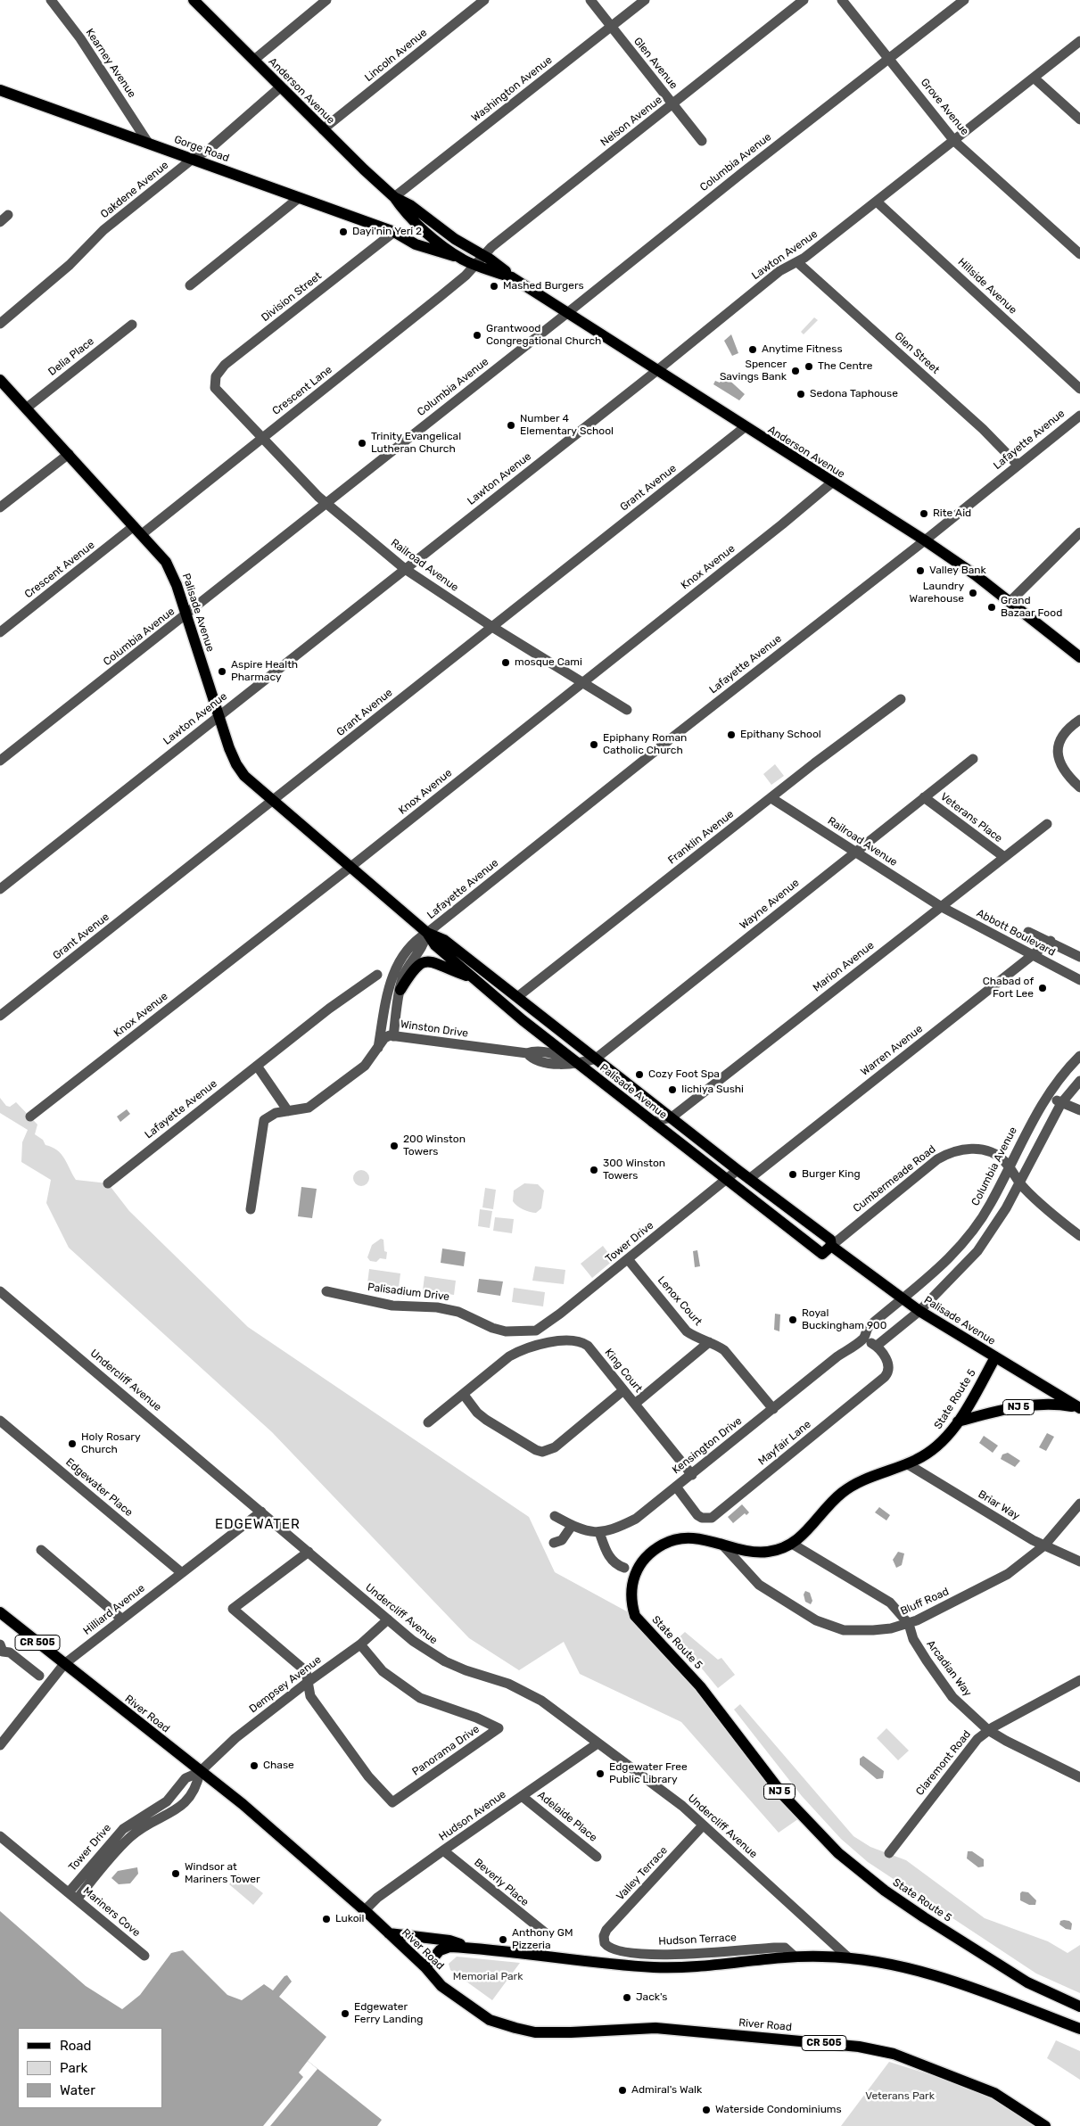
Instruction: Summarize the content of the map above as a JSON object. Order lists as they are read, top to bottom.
{
  "streets": {
    "main road": [
      "Anderson Avenue",
      "Gorge Road",
      "Palisade Avenue",
      "State Route 5",
      "NJ 5",
      "CR 505",
      "River Road"
    ],
    "street": [
      "Lincoln Avenue",
      "Kearney Avenue",
      "Glen Avenue",
      "Washington Avenue",
      "Grove Avenue",
      "Nelson Avenue",
      "Columbia Avenue",
      "Oakdene Avenue",
      "Lawton Avenue",
      "Hillside Avenue",
      "Division Street",
      "Glen Street",
      "Delia Place",
      "Crescent Lane",
      "Lafayette Avenue",
      "Grant Avenue",
      "Railroad Avenue",
      "Knox Avenue",
      "Crescent Avenue",
      "Veterans Place",
      "Franklin Avenue",
      "Wayne Avenue",
      "Abbott Boulevard",
      "Marion Avenue",
      "Winston Drive",
      "Warren Avenue",
      "Cumbermeade Road",
      "Tower Drive",
      "Palisadium Drive",
      "Lenox Court",
      "King Court",
      "Undercliff Avenue",
      "Mayfair Lane",
      "Kensington Drive",
      "Edgewater Place",
      "Briar Way",
      "Bluff Road",
      "Hilliard Avenue",
      "Arcadian Way",
      "Dempsey Avenue",
      "Panorama Drive",
      "Claremont Road",
      "Hudson Avenue",
      "Adelaide Place",
      "Valley Terrace",
      "Beverly Place",
      "Mariners Cove",
      "Hudson Terrace"
    ]
  },
  "crossings": [
    ["Lincoln Avenue", "Anderson Avenue"],
    ["Kearney Avenue", "Gorge Road"],
    ["Glen Avenue", "Washington Avenue"],
    ["Glen Avenue", "Nelson Avenue"],
    ["Washington Avenue", "Anderson Avenue"],
    ["Anderson Avenue", "Nelson Avenue"],
    ["Anderson Avenue", "Gorge Road"],
    ["Anderson Avenue", "Columbia Avenue"],
    ["Anderson Avenue", "Oakdene Avenue"],
    ["Anderson Avenue", "Lawton Avenue"],
    ["Anderson Avenue", "Crescent Lane"],
    ["Anderson Avenue", "Lafayette Avenue"],
    ["Anderson Avenue", "Grant Avenue"],
    ["Anderson Avenue", "Knox Avenue"],
    ["Grove Avenue", "Columbia Avenue"],
    ["Grove Avenue", "Lawton Avenue"],
    ["Nelson Avenue", "Crescent Lane"],
    ["Gorge Road", "Oakdene Avenue"],
    ["Gorge Road", "Division Street"],
    ["Columbia Avenue", "Railroad Avenue"],
    ["Columbia Avenue", "Palisade Avenue"],
    ["Columbia Avenue", "Cumbermeade Road"],
    ["Columbia Avenue", "Kensington Drive"],
    ["Lawton Avenue", "Hillside Avenue"],
    ["Lawton Avenue", "Glen Street"],
    ["Lawton Avenue", "Railroad Avenue"],
    ["Lawton Avenue", "Palisade Avenue"],
    ["Division Street", "Railroad Avenue"],
    ["Glen Street", "Lafayette Avenue"],
    ["Delia Place", "Palisade Avenue"],
    ["Crescent Lane", "Railroad Avenue"],
    ["Crescent Lane", "Crescent Avenue"],
    ["Crescent Lane", "Palisade Avenue"],
    ["Lafayette Avenue", "Palisade Avenue"],
    ["Lafayette Avenue", "Winston Drive"],
    ["Grant Avenue", "Railroad Avenue"],
    ["Grant Avenue", "Palisade Avenue"],
    ["Railroad Avenue", "Knox Avenue"],
    ["Railroad Avenue", "Franklin Avenue"],
    ["Railroad Avenue", "Wayne Avenue"],
    ["Railroad Avenue", "Abbott Boulevard"],
    ["Railroad Avenue", "Marion Avenue"],
    ["Knox Avenue", "Palisade Avenue"],
    ["Crescent Avenue", "Palisade Avenue"],
    ["Palisade Avenue", "Franklin Avenue"],
    ["Palisade Avenue", "Wayne Avenue"],
    ["Palisade Avenue", "Marion Avenue"],
    ["Palisade Avenue", "Winston Drive"],
    ["Palisade Avenue", "Warren Avenue"],
    ["Palisade Avenue", "Cumbermeade Road"],
    ["Palisade Avenue", "Tower Drive"],
    ["Palisade Avenue", "State Route 5"],
    ["Palisade Avenue", "NJ 5"],
    ["Palisade Avenue", "Kensington Drive"],
    ["Veterans Place", "Wayne Avenue"],
    ["Veterans Place", "Marion Avenue"],
    ["Wayne Avenue", "Winston Drive"],
    ["Abbott Boulevard", "Marion Avenue"],
    ["Abbott Boulevard", "Warren Avenue"],
    ["Tower Drive", "Palisadium Drive"],
    ["Tower Drive", "Lenox Court"],
    ["Tower Drive", "Dempsey Avenue"],
    ["Tower Drive", "River Road"],
    ["Tower Drive", "Mariners Cove"],
    ["Lenox Court", "Kensington Drive"],
    ["King Court", "Kensington Drive"],
    ["Undercliff Avenue", "Hilliard Avenue"],
    ["Undercliff Avenue", "Dempsey Avenue"],
    ["Undercliff Avenue", "Hudson Avenue"],
    ["Undercliff Avenue", "Valley Terrace"],
    ["State Route 5", "NJ 5"],
    ["State Route 5", "Briar Way"],
    ["State Route 5", "Bluff Road"],
    ["State Route 5", "Arcadian Way"],
    ["Mayfair Lane", "Kensington Drive"],
    ["Edgewater Place", "Hilliard Avenue"],
    ["Briar Way", "Bluff Road"],
    ["Bluff Road", "Arcadian Way"],
    ["Hilliard Avenue", "River Road"],
    ["Arcadian Way", "Claremont Road"],
    ["Dempsey Avenue", "River Road"],
    ["Dempsey Avenue", "Panorama Drive"],
    ["River Road", "Hudson Avenue"],
    ["Hudson Avenue", "Adelaide Place"],
    ["Hudson Avenue", "Beverly Place"],
    ["Valley Terrace", "Hudson Terrace"]
  ],
  "districts": ["EDGEWATER"],
  "parks": ["Memorial Park", "Veterans Park"],
  "places": [
    "Dayi'nin Yeri 2",
    "Mashed Burgers",
    "Grantwood Congregational Church",
    "Anytime Fitness",
    "The Centre",
    "Spencer Savings Bank",
    "Sedona Taphouse",
    "Number 4 Elementary School",
    "Trinity Evangelical Lutheran Church",
    "Rite Aid",
    "Valley Bank",
    "Laundry Warehouse",
    "Grand Bazaar Food",
    "mosque Cami",
    "Aspire Health Pharmacy",
    "Epithany School",
    "Epiphany Roman Catholic Church",
    "Chabad of Fort Lee",
    "Cozy Foot Spa",
    "Iichiya Sushi",
    "200 Winston Towers",
    "300 Winston Towers",
    "Burger King",
    "Royal Buckingham 900",
    "Holy Rosary Church",
    "Chase",
    "Edgewater Free Public Library",
    "Windsor at Mariners Tower",
    "Lukoil",
    "Anthony GM Pizzeria",
    "Jack's",
    "Edgewater Ferry Landing",
    "Admiral's Walk",
    "Waterside Condominiums"
  ],
  "legend": ["Road", "Park", "Water"]
}
